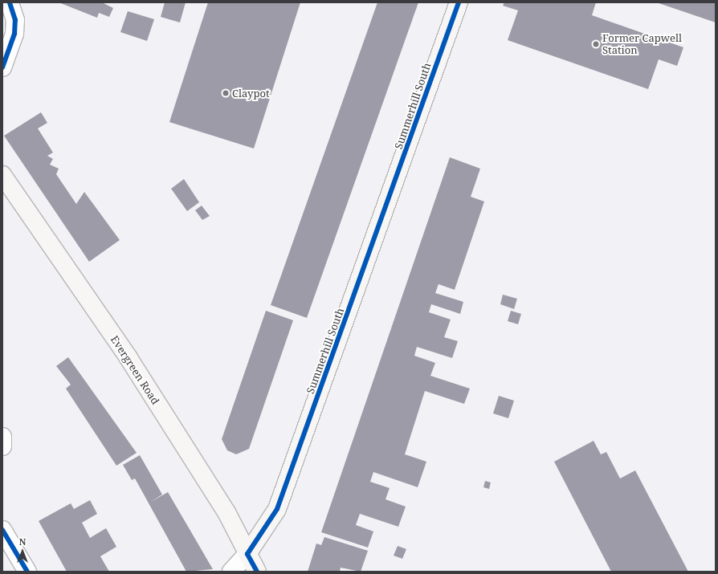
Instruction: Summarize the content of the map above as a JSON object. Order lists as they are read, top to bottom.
{
  "streets": {
    "street": ["Summerhill South", "Evergreen Road"]
  },
  "crossings": [
    ["Summerhill South", "Evergreen Road"]
  ],
  "places": ["Former Capwell Station", "Claypot"],
  "north": "top"
}
